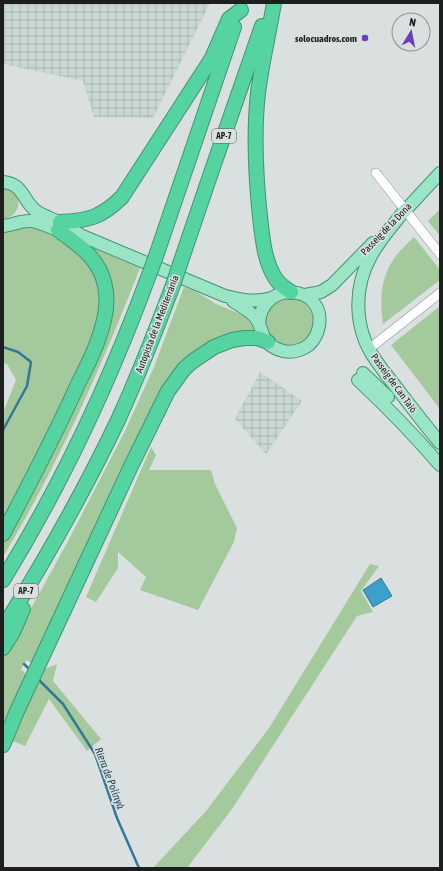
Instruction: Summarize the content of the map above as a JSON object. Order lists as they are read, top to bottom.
{
  "streets": {
    "highway": ["AP-7", "Autopista de la Mediterrània"],
    "main road": ["Passeig de la Dona", "Passeig de Can Taió"]
  },
  "crossings": [
    ["Passeig de la Dona", "Passeig de Can Taió"]
  ],
  "water": ["Riera de Polinyà"],
  "places": ["solocuadros.com"],
  "north": "top"
}
